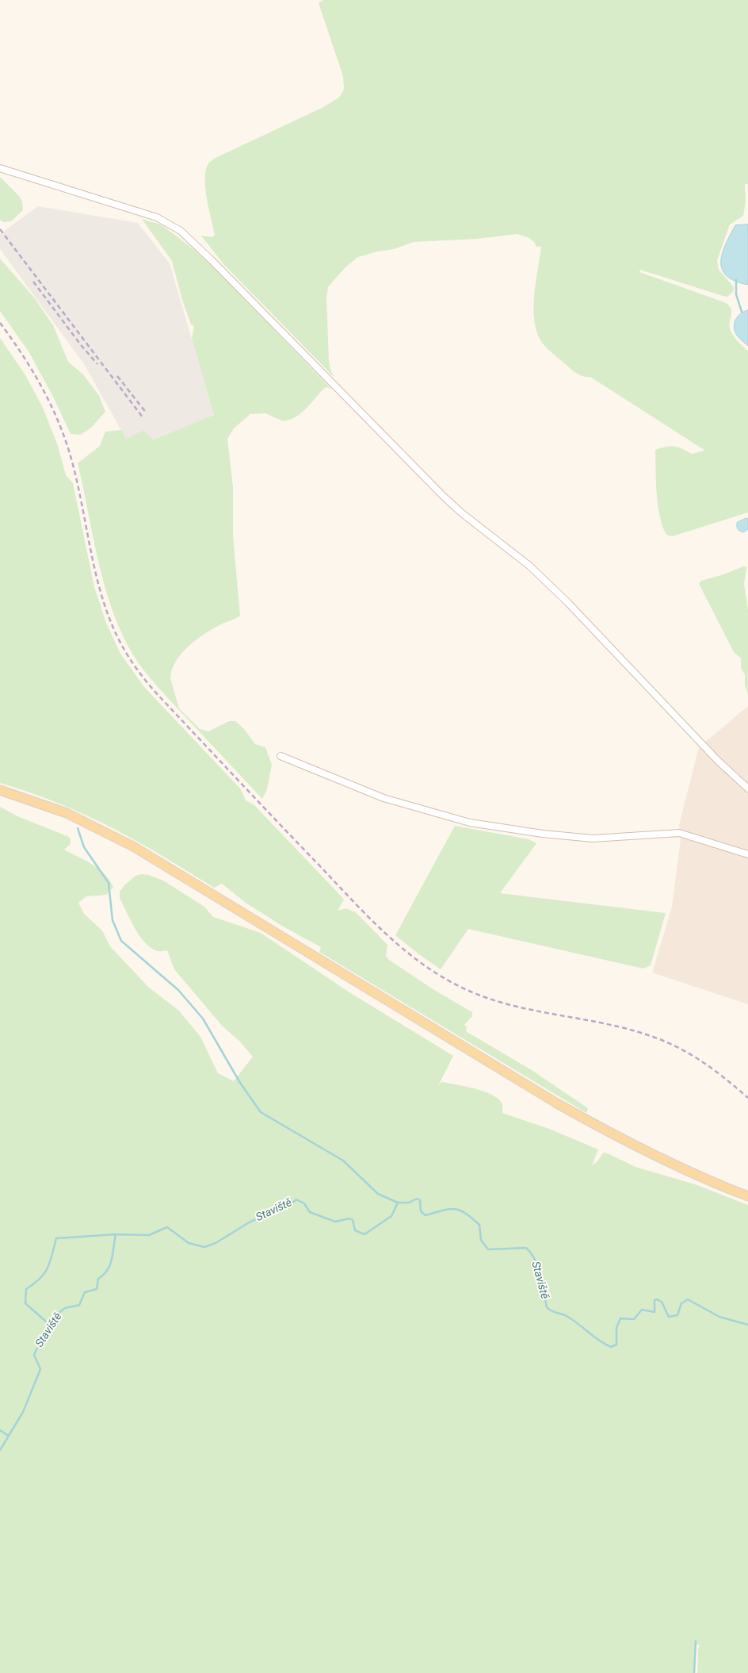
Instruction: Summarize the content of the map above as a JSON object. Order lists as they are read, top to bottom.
{
  "water": ["Staviště"]
}
